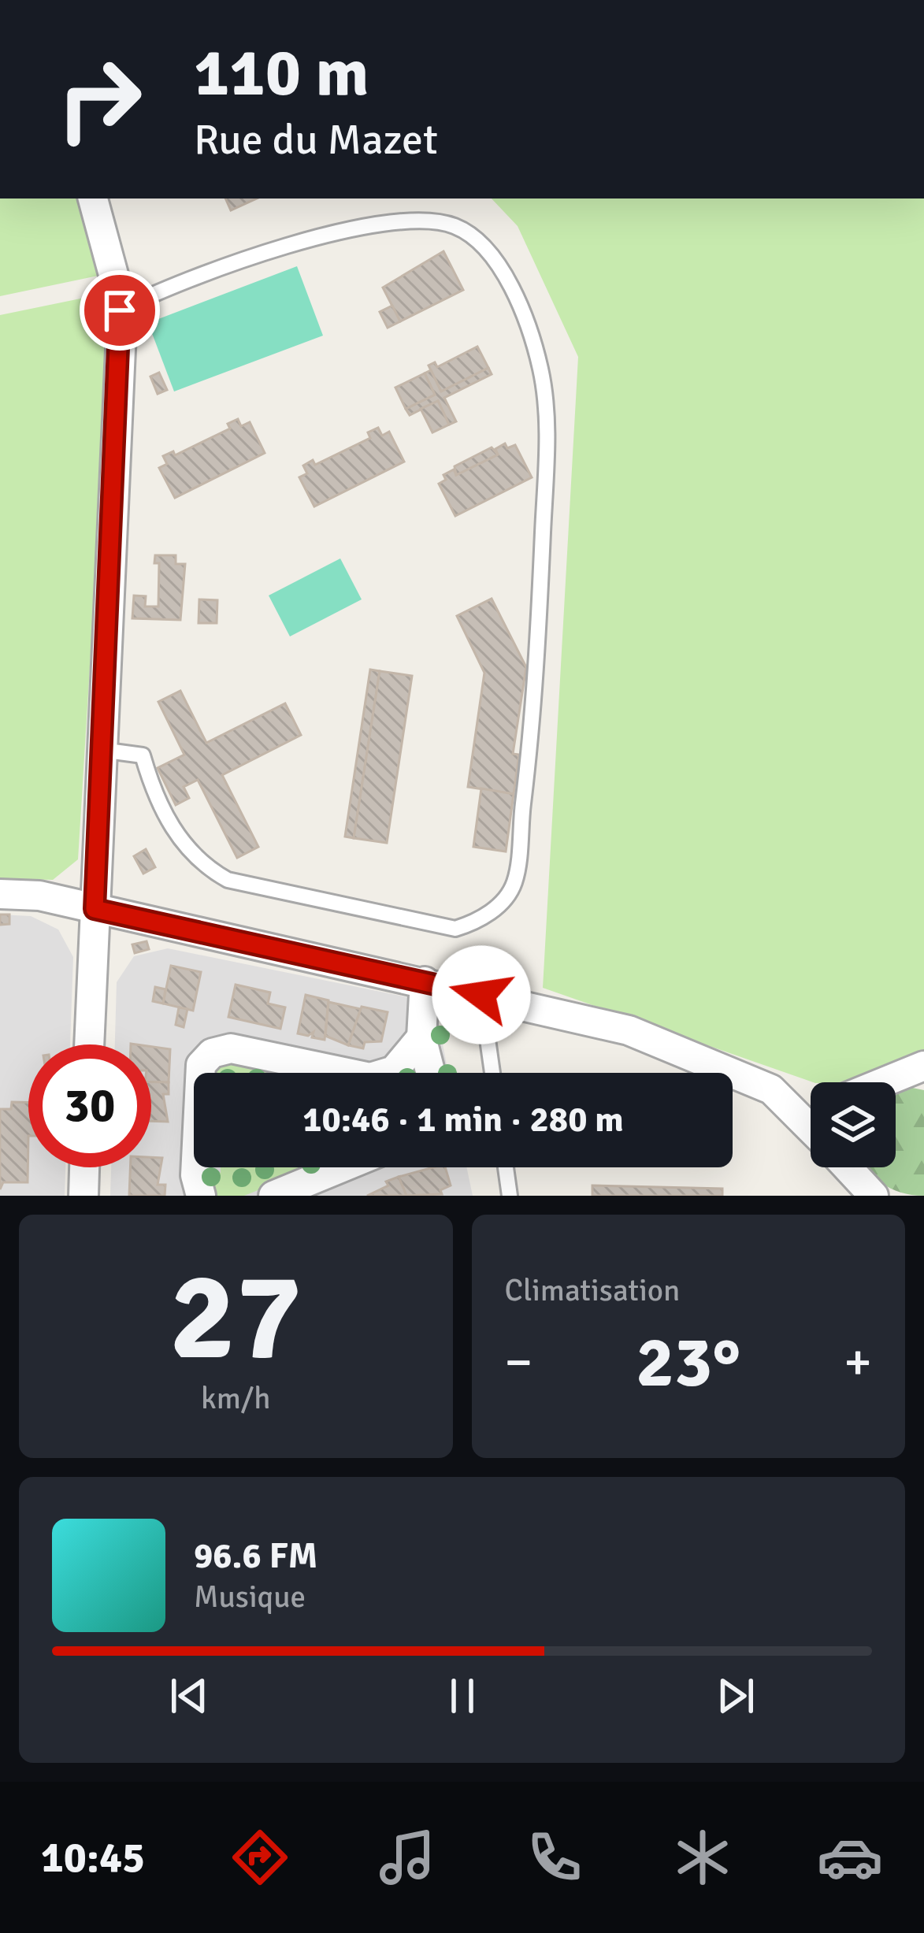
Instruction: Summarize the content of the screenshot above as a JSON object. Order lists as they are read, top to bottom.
{
  "page": {
    "turn": ["110 m", "Rue du Mazet"],
    "limit": "30",
    "trip": "10:46 · 1 min · 280 m",
    "tile": [
      ["27", "km/h"],
      "Climatisation"
    ],
    "heat": ["−", "23°", "+"],
    "song": ["96.6 FM", "Musique"],
    "tabs": "10:45"
  }
}
